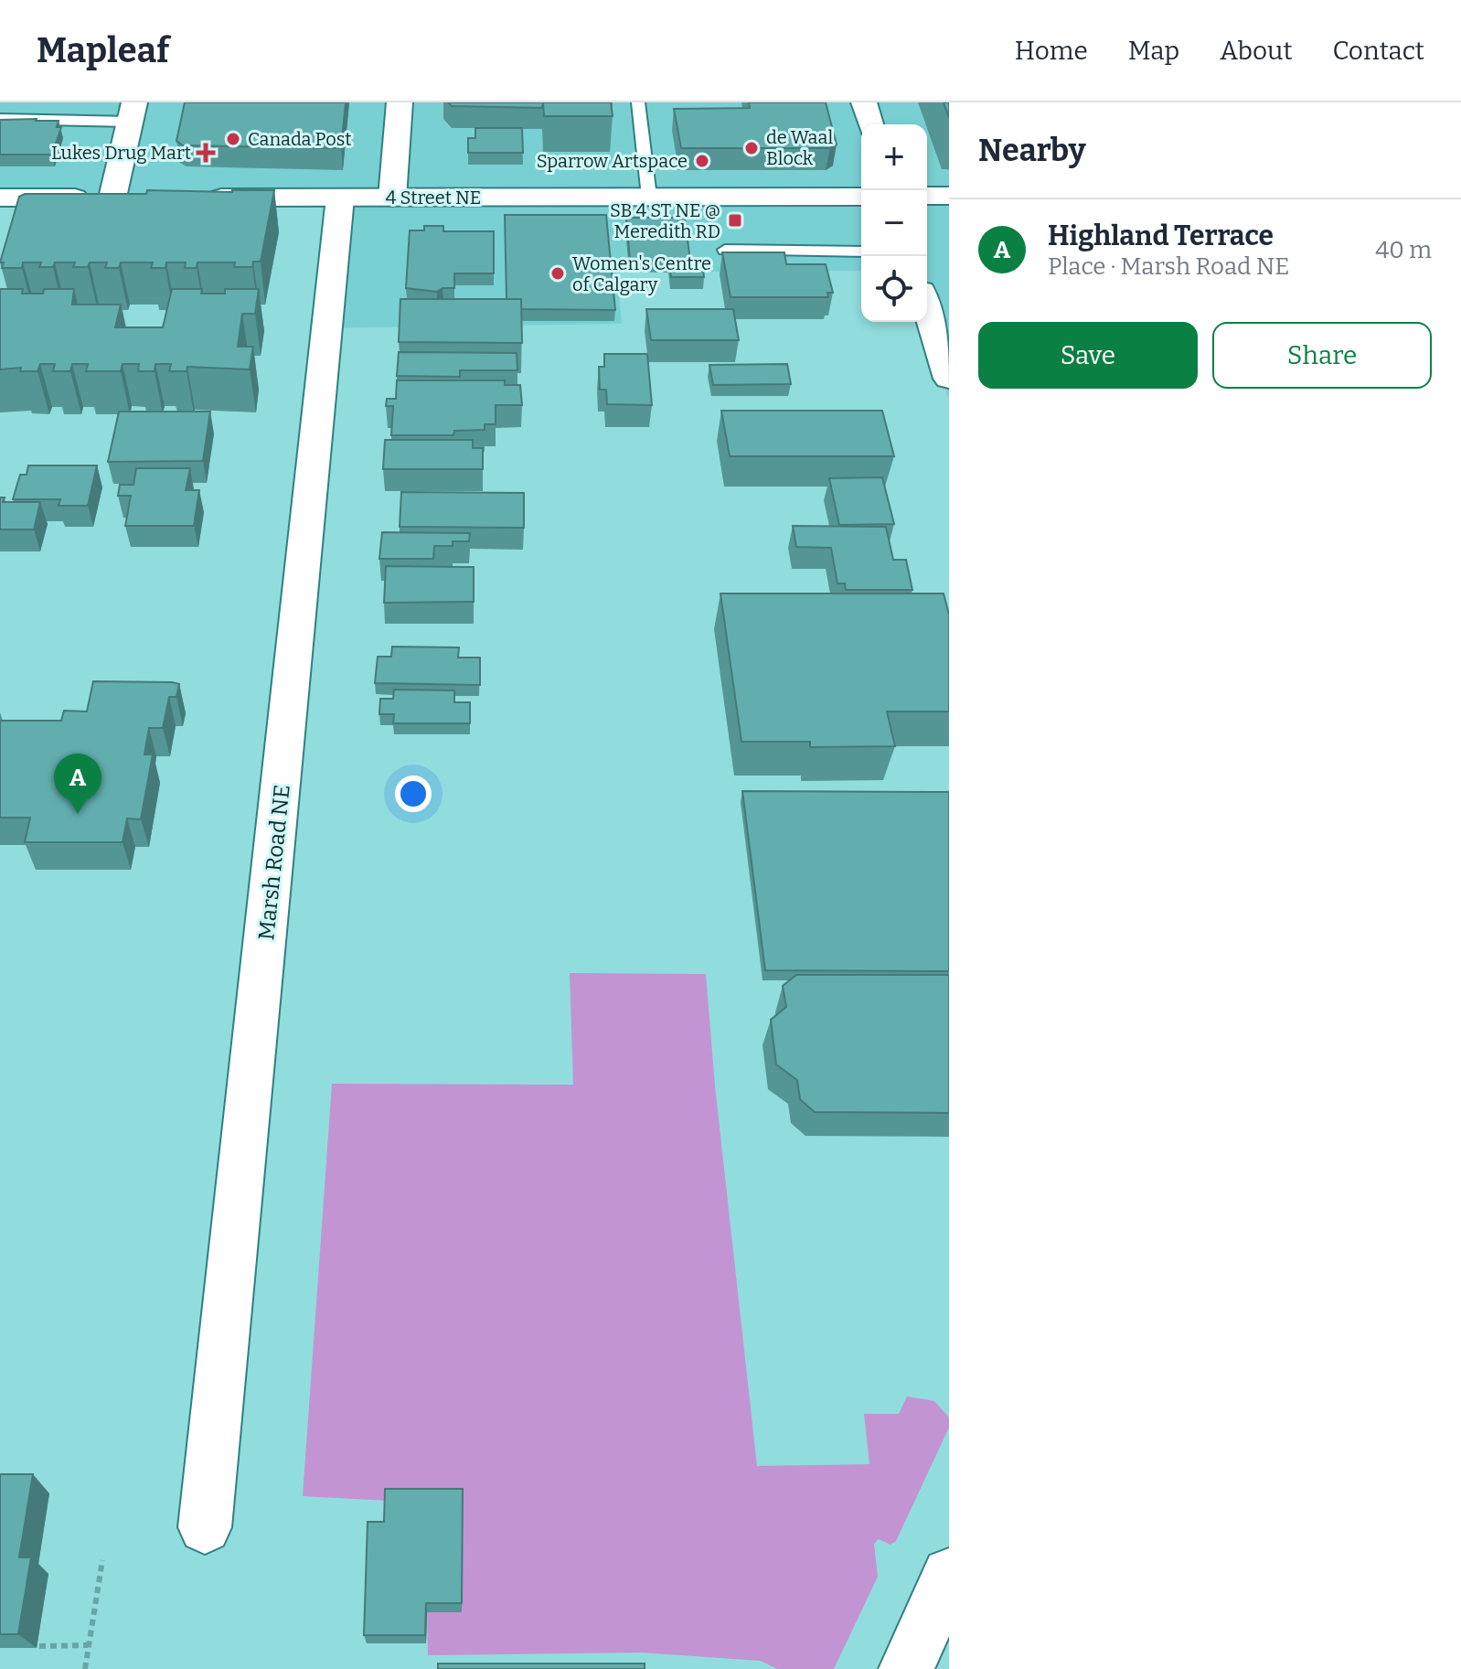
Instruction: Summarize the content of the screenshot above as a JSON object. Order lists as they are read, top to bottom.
{
  "streets": {
    "street": ["4 Street NE", "Marsh Road NE"]
  },
  "crossings": [
    ["4 Street NE", "Marsh Road NE"]
  ],
  "places": {
    "other": [
      "Canada Post",
      "de Waal Block",
      "Sparrow Artspace",
      "Women's Centre of Calgary"
    ],
    "health": ["Lukes Drug Mart"],
    "transit": ["SB 4 ST NE @ Meredith RD"]
  },
  "page": {
    "header": "Mapleaf",
    "nav": [
      "Home",
      "Map",
      "About",
      "Contact"
    ],
    "heading": "Nearby",
    "map_buttons": ["+", "−"],
    "list": [
      {
        "mark": "A",
        "name": "Highland Terrace",
        "note": "Place · Marsh Road NE",
        "value": "40 m"
      }
    ],
    "buttons": ["Save", "Share"],
    "pins": "A"
  }
}
